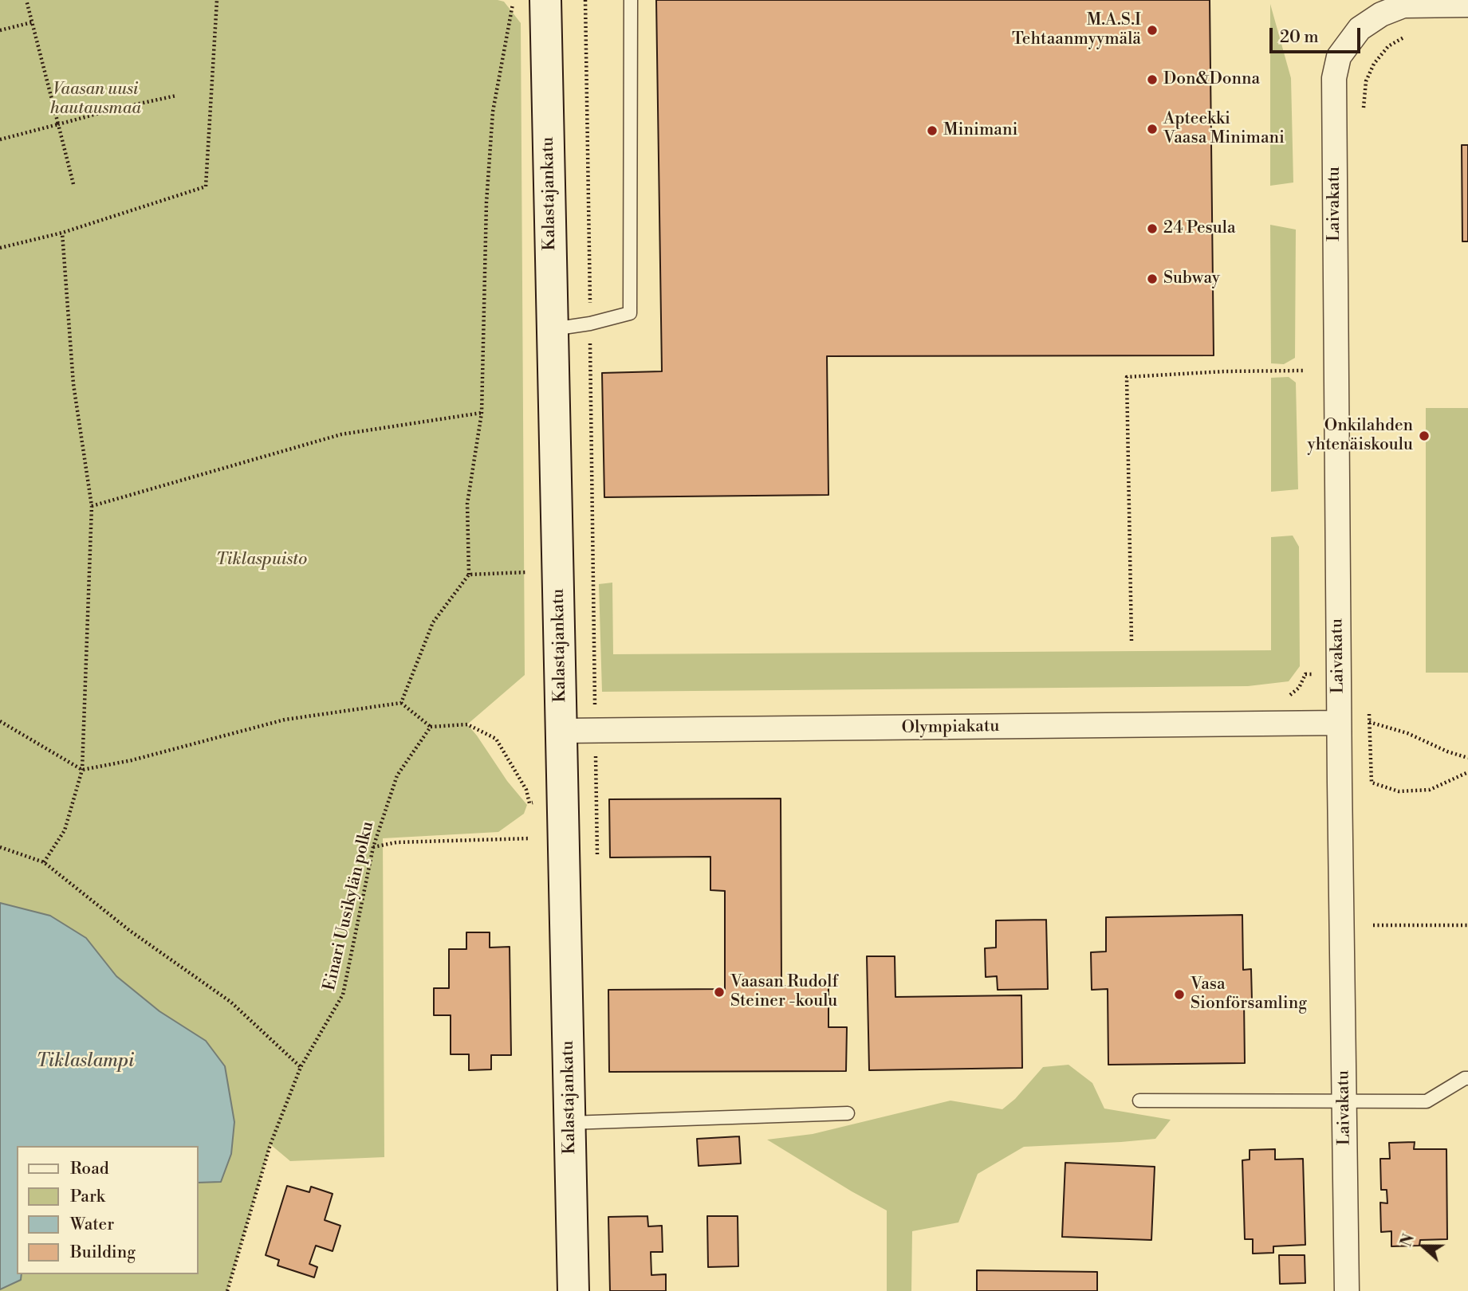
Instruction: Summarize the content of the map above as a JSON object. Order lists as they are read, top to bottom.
{
  "streets": {
    "street": ["Kalastajankatu", "Laivakatu", "Olympiakatu"],
    "path": ["Einari Uusikylän polku"]
  },
  "crossings": [
    ["Kalastajankatu", "Olympiakatu"],
    ["Laivakatu", "Olympiakatu"]
  ],
  "water": ["Tiklaslampi"],
  "parks": ["Vaasan uusi hautausmaa", "Tiklaspuisto"],
  "places": [
    "M.A.S.I Tehtaanmyymälä",
    "Don&Donna",
    "Apteekki Vaasa Minimani",
    "Minimani",
    "24 Pesula",
    "Subway",
    "Onkilahden yhtenäiskoulu",
    "Vaasan Rudolf Steiner -koulu",
    "Vasa Sionförsamling"
  ],
  "legend": [
    "Road",
    "Park",
    "Water",
    "Building"
  ],
  "scale_bar": "20 m",
  "north": "left"
}
